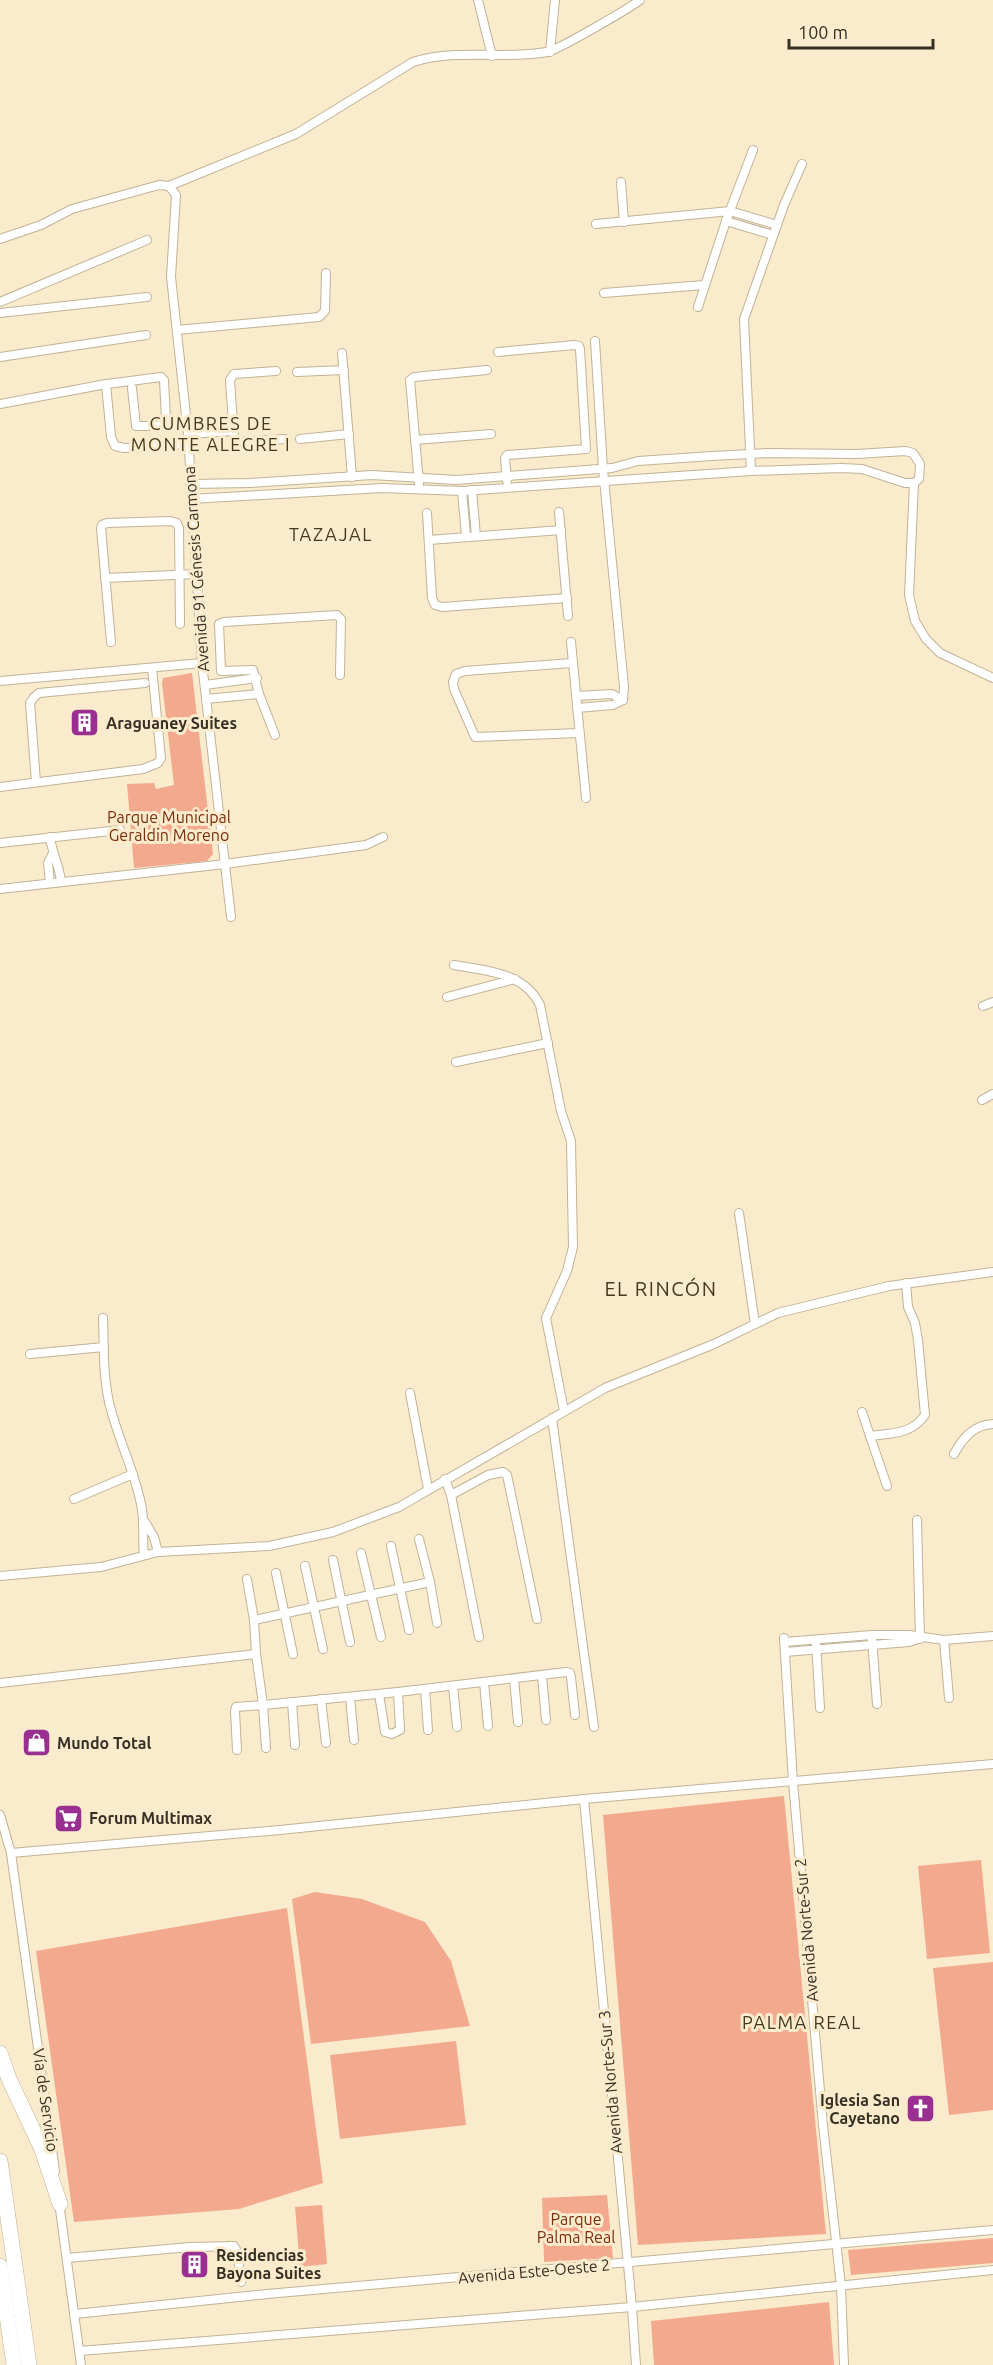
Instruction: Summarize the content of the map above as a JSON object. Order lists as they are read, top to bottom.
{
  "streets": {
    "street": [
      "Avenida 91 Génesis Carmona",
      "Avenida Norte-Sur 2",
      "Avenida Norte-Sur 3",
      "Vía de Servicio",
      "Avenida Este-Oeste 2"
    ]
  },
  "crossings": [
    ["Avenida Norte-Sur 2", "Avenida Este-Oeste 2"],
    ["Avenida Norte-Sur 3", "Avenida Este-Oeste 2"],
    ["Vía de Servicio", "Avenida Este-Oeste 2"]
  ],
  "districts": [
    "CUMBRES DE MONTE ALEGRE I",
    "TAZAJAL",
    "EL RINCÓN",
    "PALMA REAL"
  ],
  "parks": ["Parque Municipal Geraldin Moreno", "Parque Palma Real"],
  "places": {
    "building": ["Araguaney Suites", "Residencias Bayona Suites"],
    "shop": ["Mundo Total"],
    "supermarket": ["Forum Multimax"],
    "church": ["Iglesia San Cayetano"]
  },
  "scale_bar": "100 m"
}
